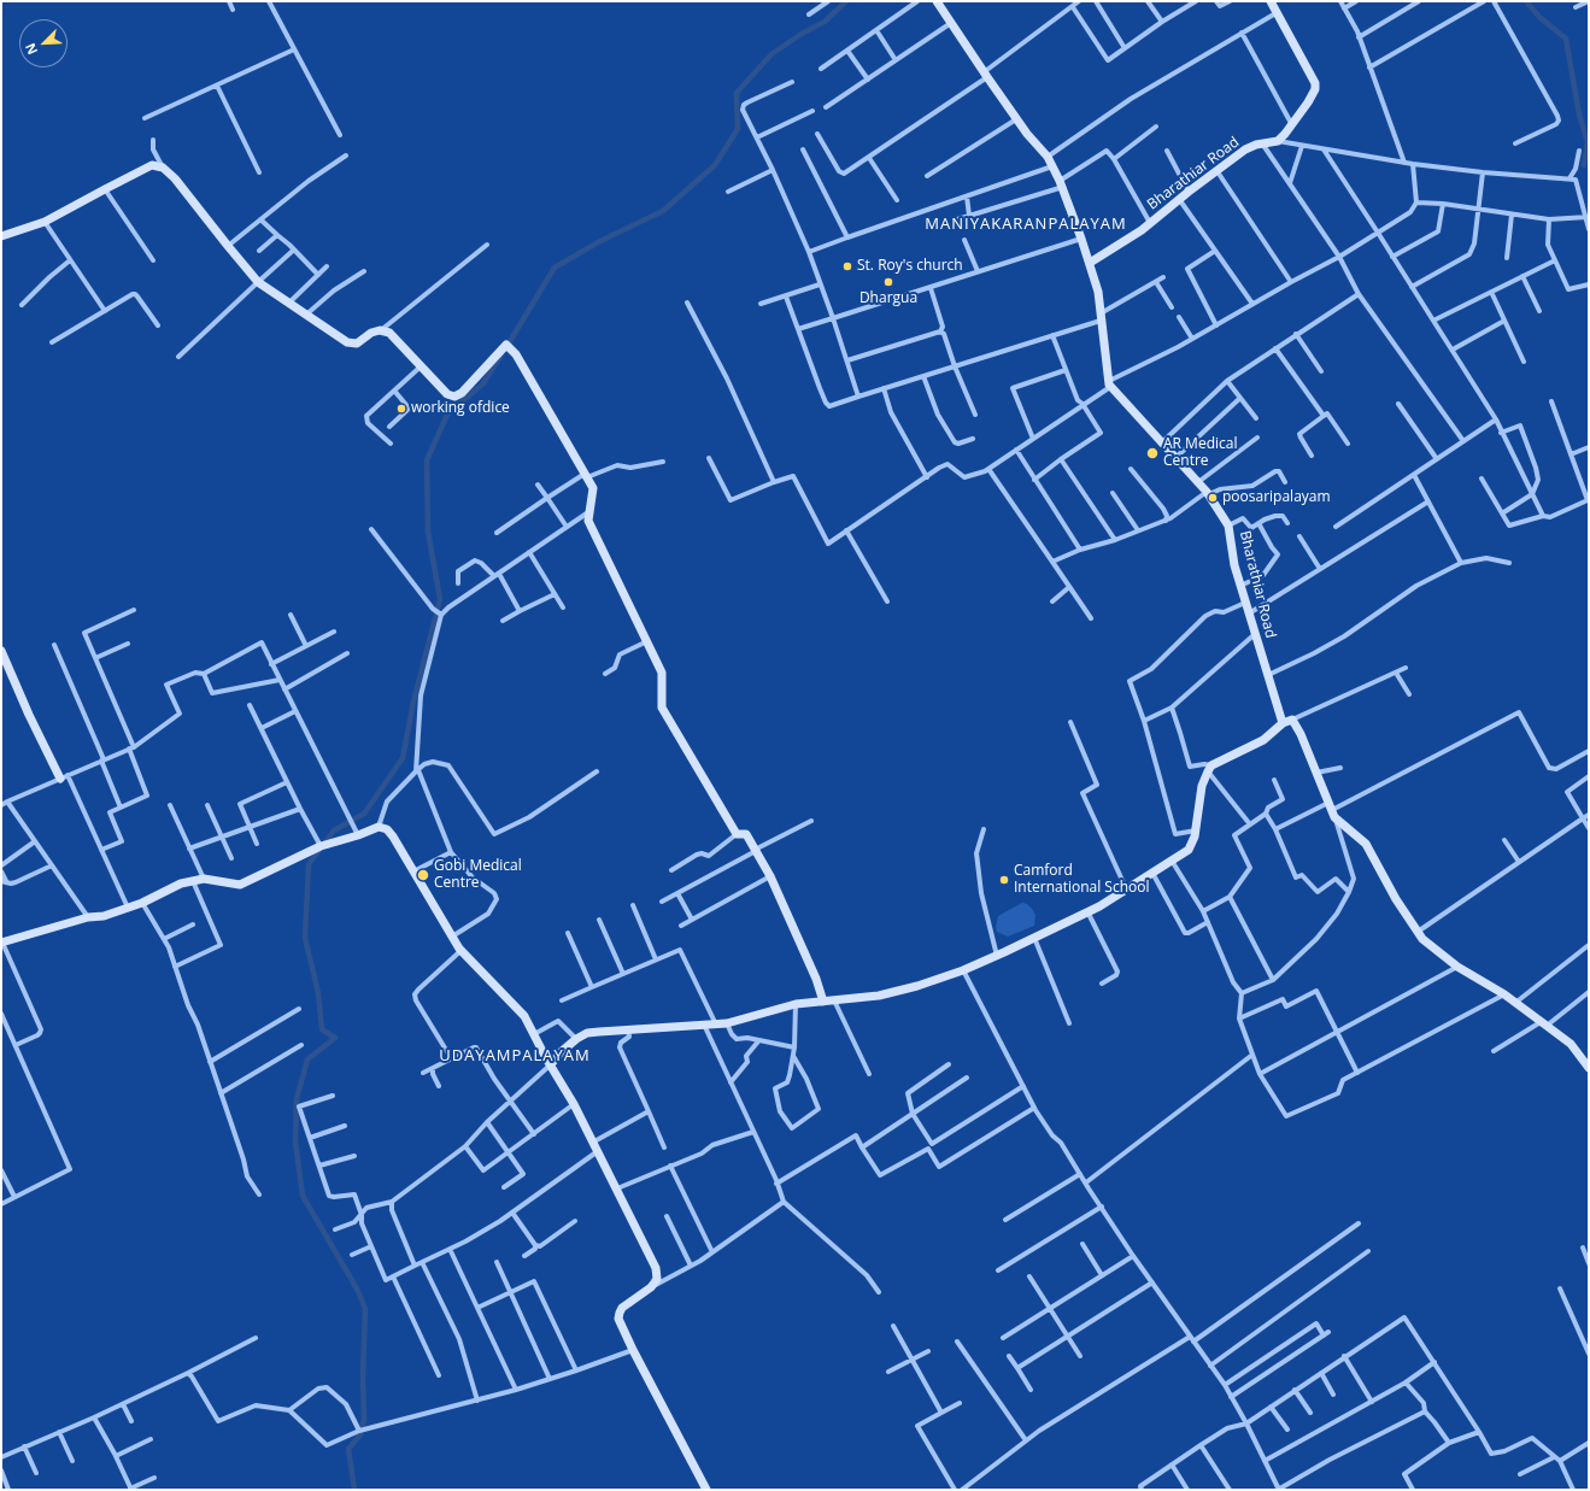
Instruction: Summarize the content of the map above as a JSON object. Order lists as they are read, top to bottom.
{
  "streets": {
    "street": ["Bharathiar Road"]
  },
  "districts": ["MANIYAKARANPALAYAM", "UDAYAMPALAYAM"],
  "places": [
    "St. Roy's church",
    "Dhargua",
    "working ofdice",
    "AR Medical Centre",
    "poosaripalayam",
    "Gobi Medical Centre",
    "Camford International School"
  ],
  "north": "bottom left"
}
